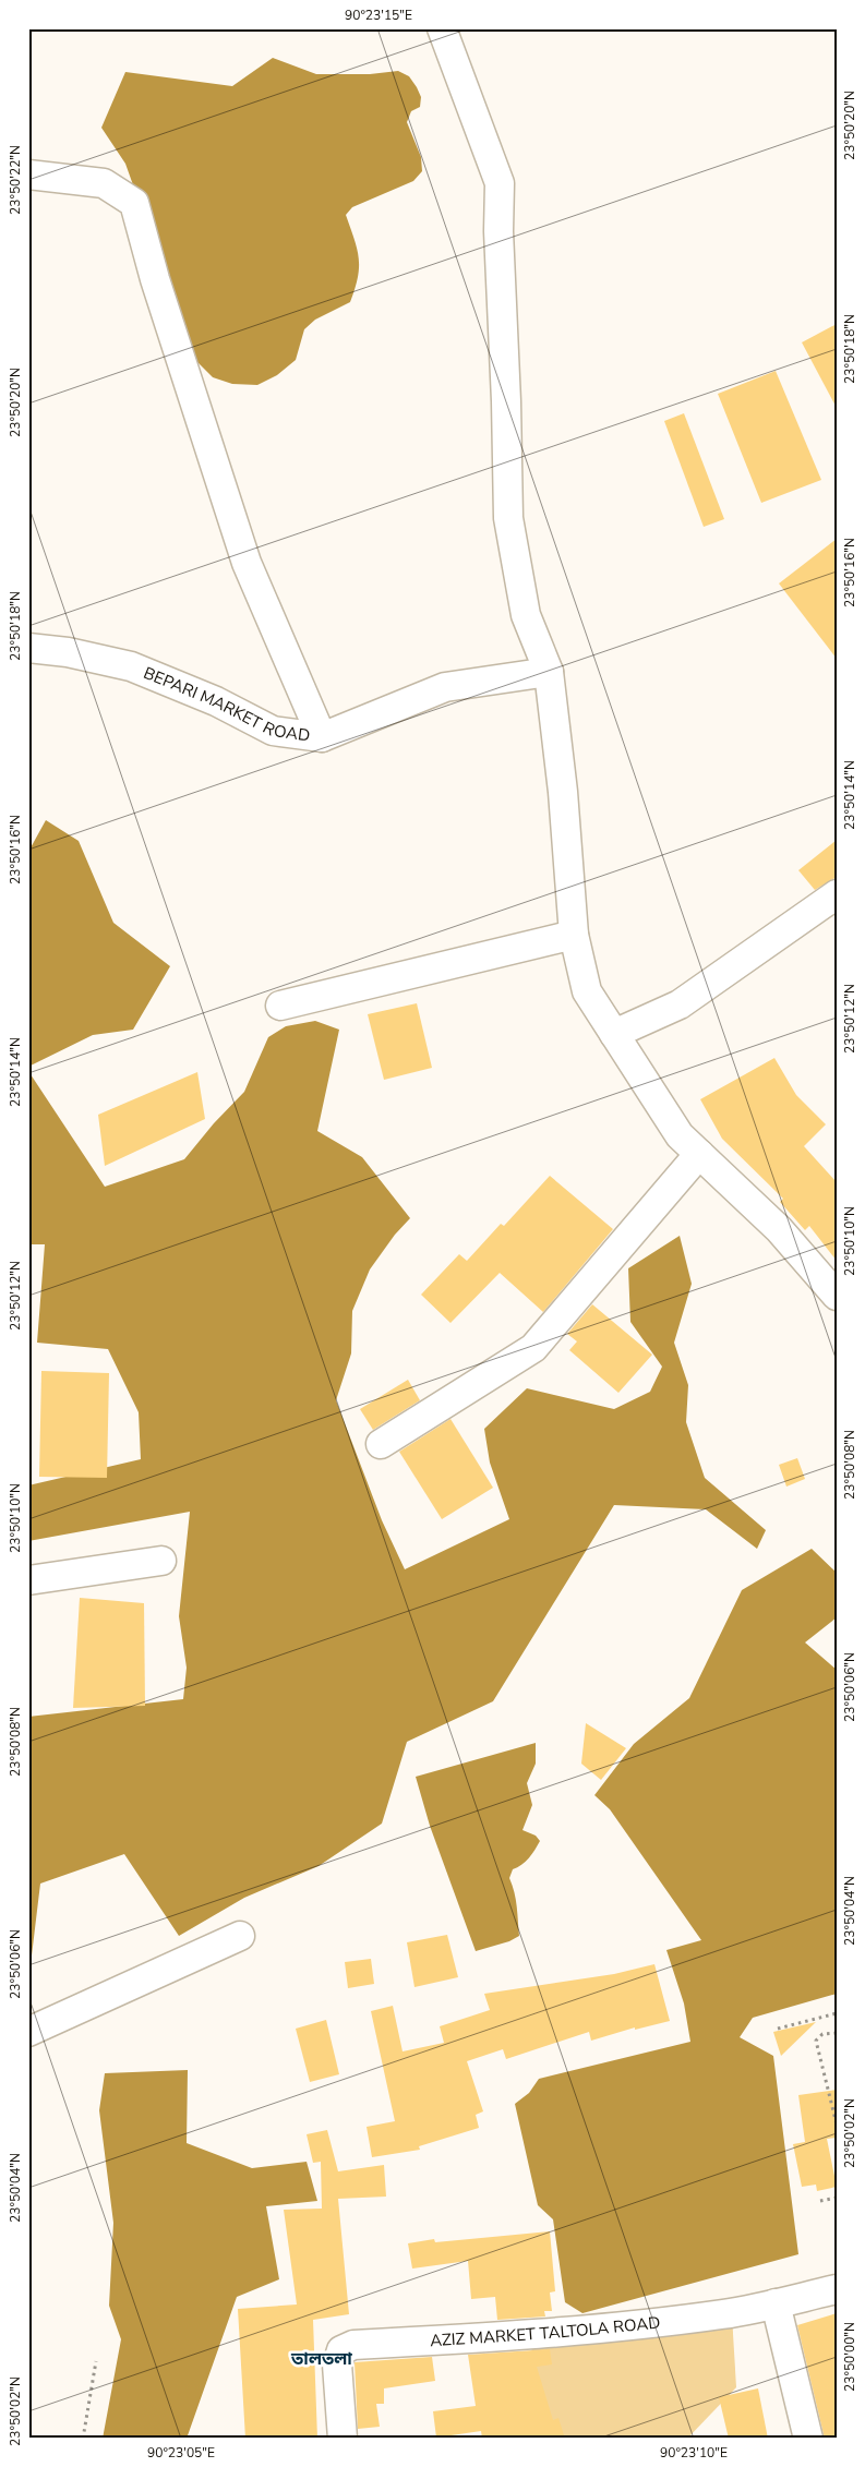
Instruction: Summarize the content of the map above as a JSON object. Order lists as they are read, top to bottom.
{
  "streets": {
    "street": ["BEPARI MARKET ROAD", "AZIZ MARKET TALTOLA ROAD"]
  },
  "districts": ["তালতলা"],
  "coordinates": [
    "90°23'15\"E",
    "23°50'20\"N",
    "23°50'22\"N",
    "23°50'18\"N",
    "23°50'16\"N",
    "23°50'14\"N",
    "23°50'12\"N",
    "23°50'10\"N",
    "23°50'08\"N",
    "23°50'06\"N",
    "23°50'04\"N",
    "23°50'02\"N",
    "23°50'00\"N",
    "90°23'05\"E",
    "90°23'10\"E"
  ]
}
